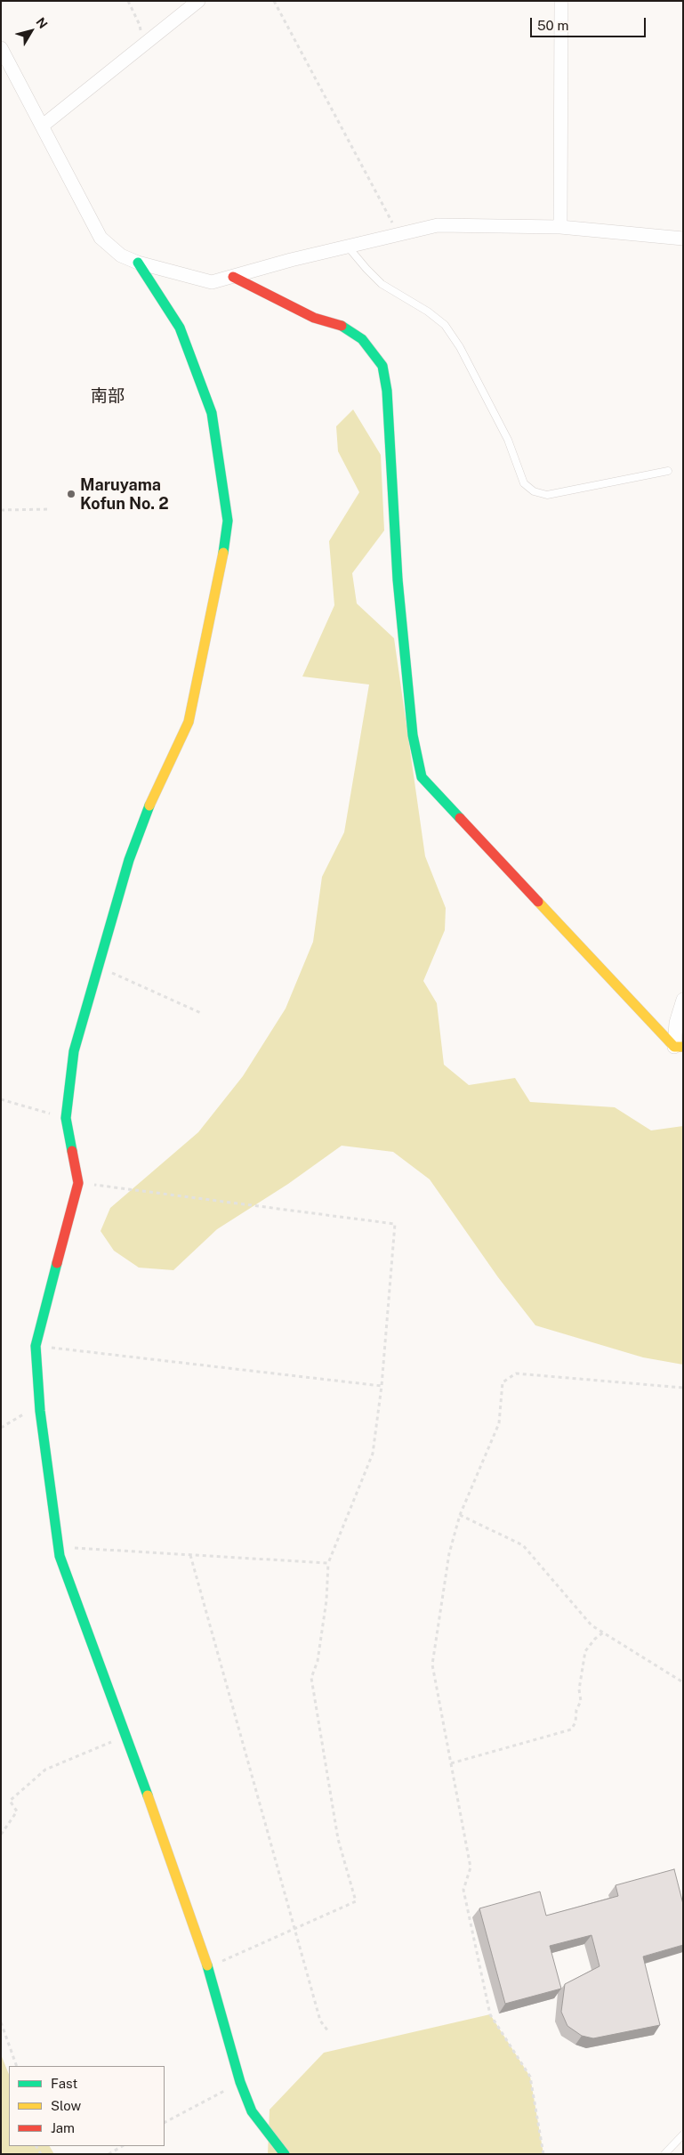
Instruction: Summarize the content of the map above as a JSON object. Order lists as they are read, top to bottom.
{
  "districts": ["南部"],
  "places": ["Maruyama Kofun No. 2"],
  "legend": ["Fast", "Slow", "Jam"],
  "scale_bar": "50 m",
  "north": "top right"
}
